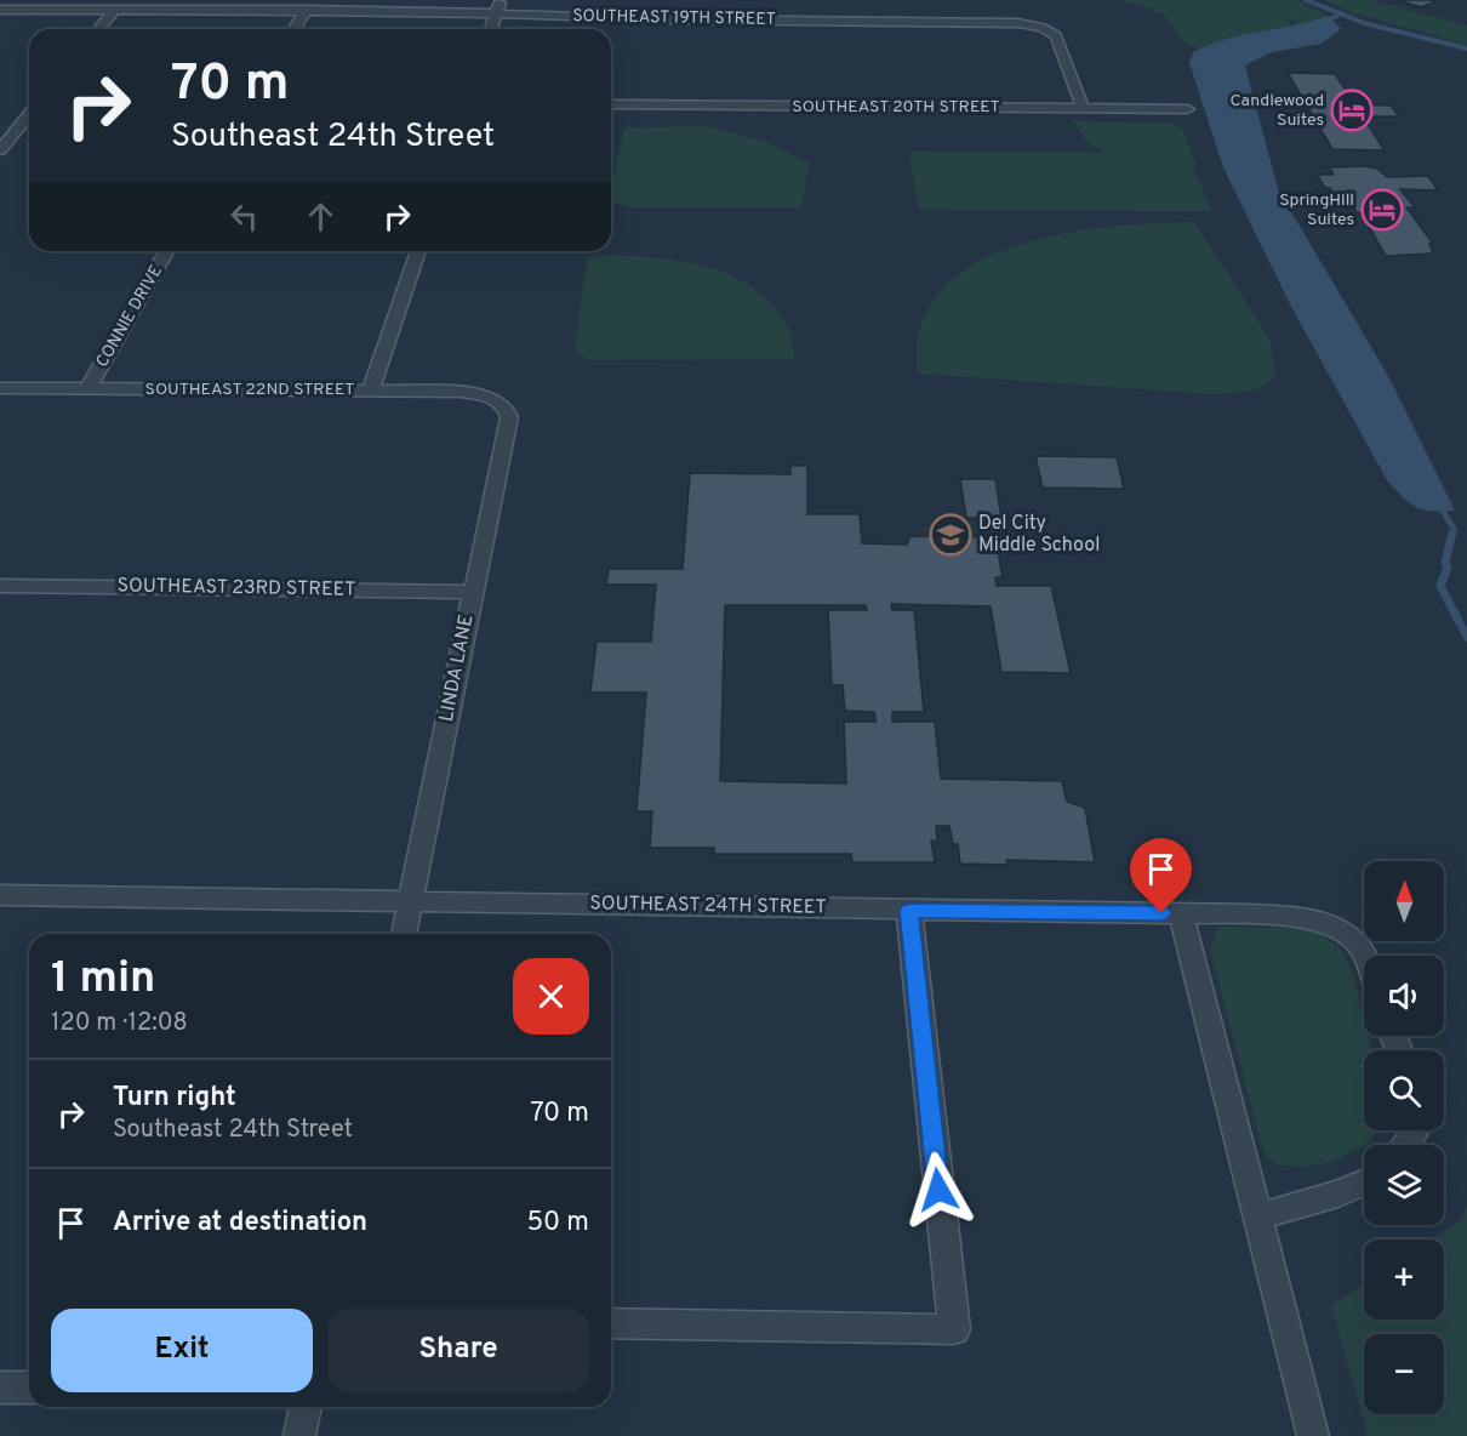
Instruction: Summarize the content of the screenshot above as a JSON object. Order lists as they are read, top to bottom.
{
  "streets": {
    "street": [
      "SOUTHEAST 19TH STREET",
      "SOUTHEAST 20TH STREET",
      "CONNIE DRIVE",
      "SOUTHEAST 22ND STREET",
      "SOUTHEAST 23RD STREET",
      "LINDA LANE",
      "SOUTHEAST 24TH STREET"
    ]
  },
  "crossings": [
    ["SOUTHEAST 19TH STREET", "SOUTHEAST 20TH STREET"],
    ["CONNIE DRIVE", "SOUTHEAST 22ND STREET"],
    ["SOUTHEAST 22ND STREET", "LINDA LANE"],
    ["SOUTHEAST 23RD STREET", "LINDA LANE"],
    ["LINDA LANE", "SOUTHEAST 24TH STREET"]
  ],
  "places": {
    "hotel": ["Candlewood Suites", "SpringHill Suites"],
    "school or university": ["Del City Middle School"]
  },
  "north": "top",
  "page": {
    "turn": ["70 m", "Southeast 24th Street"],
    "map_buttons": ["+", "−"],
    "heading": ["1 min", "120 m · 12:08"],
    "list": [
      {
        "name": "Turn right",
        "note": "Southeast 24th Street",
        "value": "70 m"
      },
      {
        "name": "Arrive at destination",
        "value": "50 m"
      }
    ],
    "buttons": ["Exit", "Share"]
  }
}
